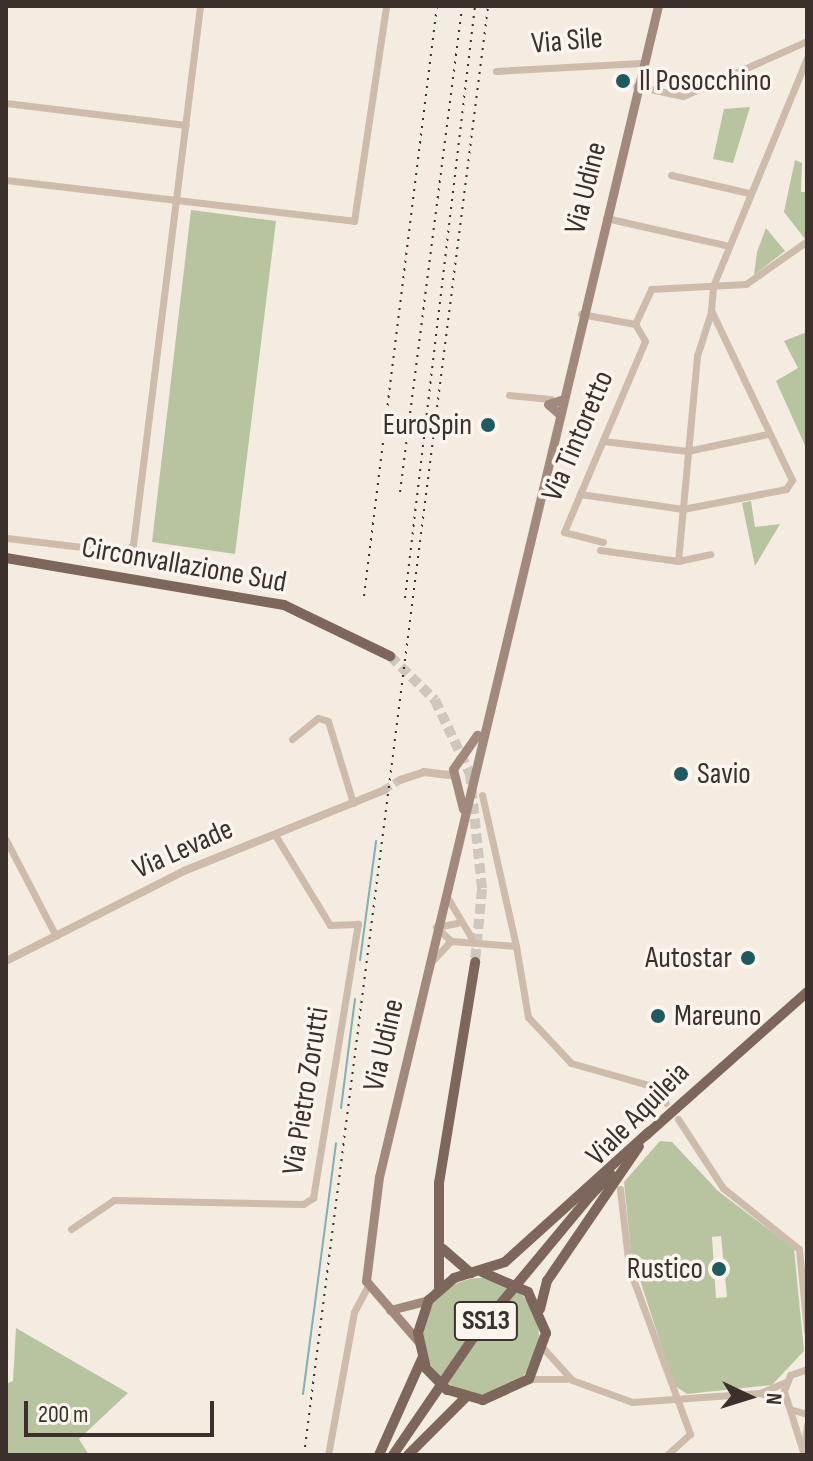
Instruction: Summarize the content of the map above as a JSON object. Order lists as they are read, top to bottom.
{
  "streets": {
    "main road": [
      "Via Udine",
      "Circonvallazione Sud",
      "Viale Aquileia",
      "SS13"
    ],
    "street": [
      "Via Sile",
      "Via Tintoretto",
      "Via Levade",
      "Via Pietro Zorutti"
    ]
  },
  "crossings": [
    ["Via Sile", "Via Udine"],
    ["Via Levade", "Via Pietro Zorutti"]
  ],
  "places": [
    "Il Posocchino",
    "EuroSpin",
    "Savio",
    "Autostar",
    "Mareuno",
    "Rustico"
  ],
  "scale_bar": "200 m",
  "north": "right"
}
